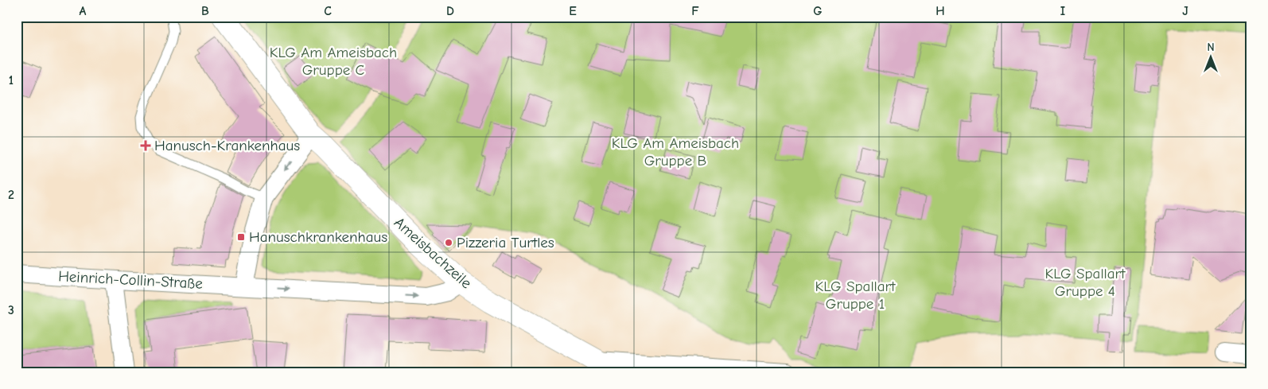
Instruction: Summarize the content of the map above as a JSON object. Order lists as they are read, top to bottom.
{
  "streets": {
    "street": ["Ameisbachzeile", "Heinrich-Collin-Straße"]
  },
  "crossings": [
    ["Ameisbachzeile", "Heinrich-Collin-Straße"]
  ],
  "one_way": ["Heinrich-Collin-Straße"],
  "parks": [
    "KLG Am Ameisbach Gruppe C",
    "KLG Am Ameisbach Gruppe B",
    "KLG Spallart Gruppe 4",
    "KLG Spallart Gruppe 1"
  ],
  "places": {
    "health": ["Hanusch-Krankenhaus"],
    "transit": ["Hanuschkrankenhaus"],
    "other": ["Pizzeria Turtles"]
  },
  "north": "top",
  "grid": {
    "columns": [
      "A",
      "B",
      "C",
      "D",
      "E",
      "F",
      "G",
      "H",
      "I",
      "J"
    ],
    "rows": ["1", "2", "3"]
  }
}
